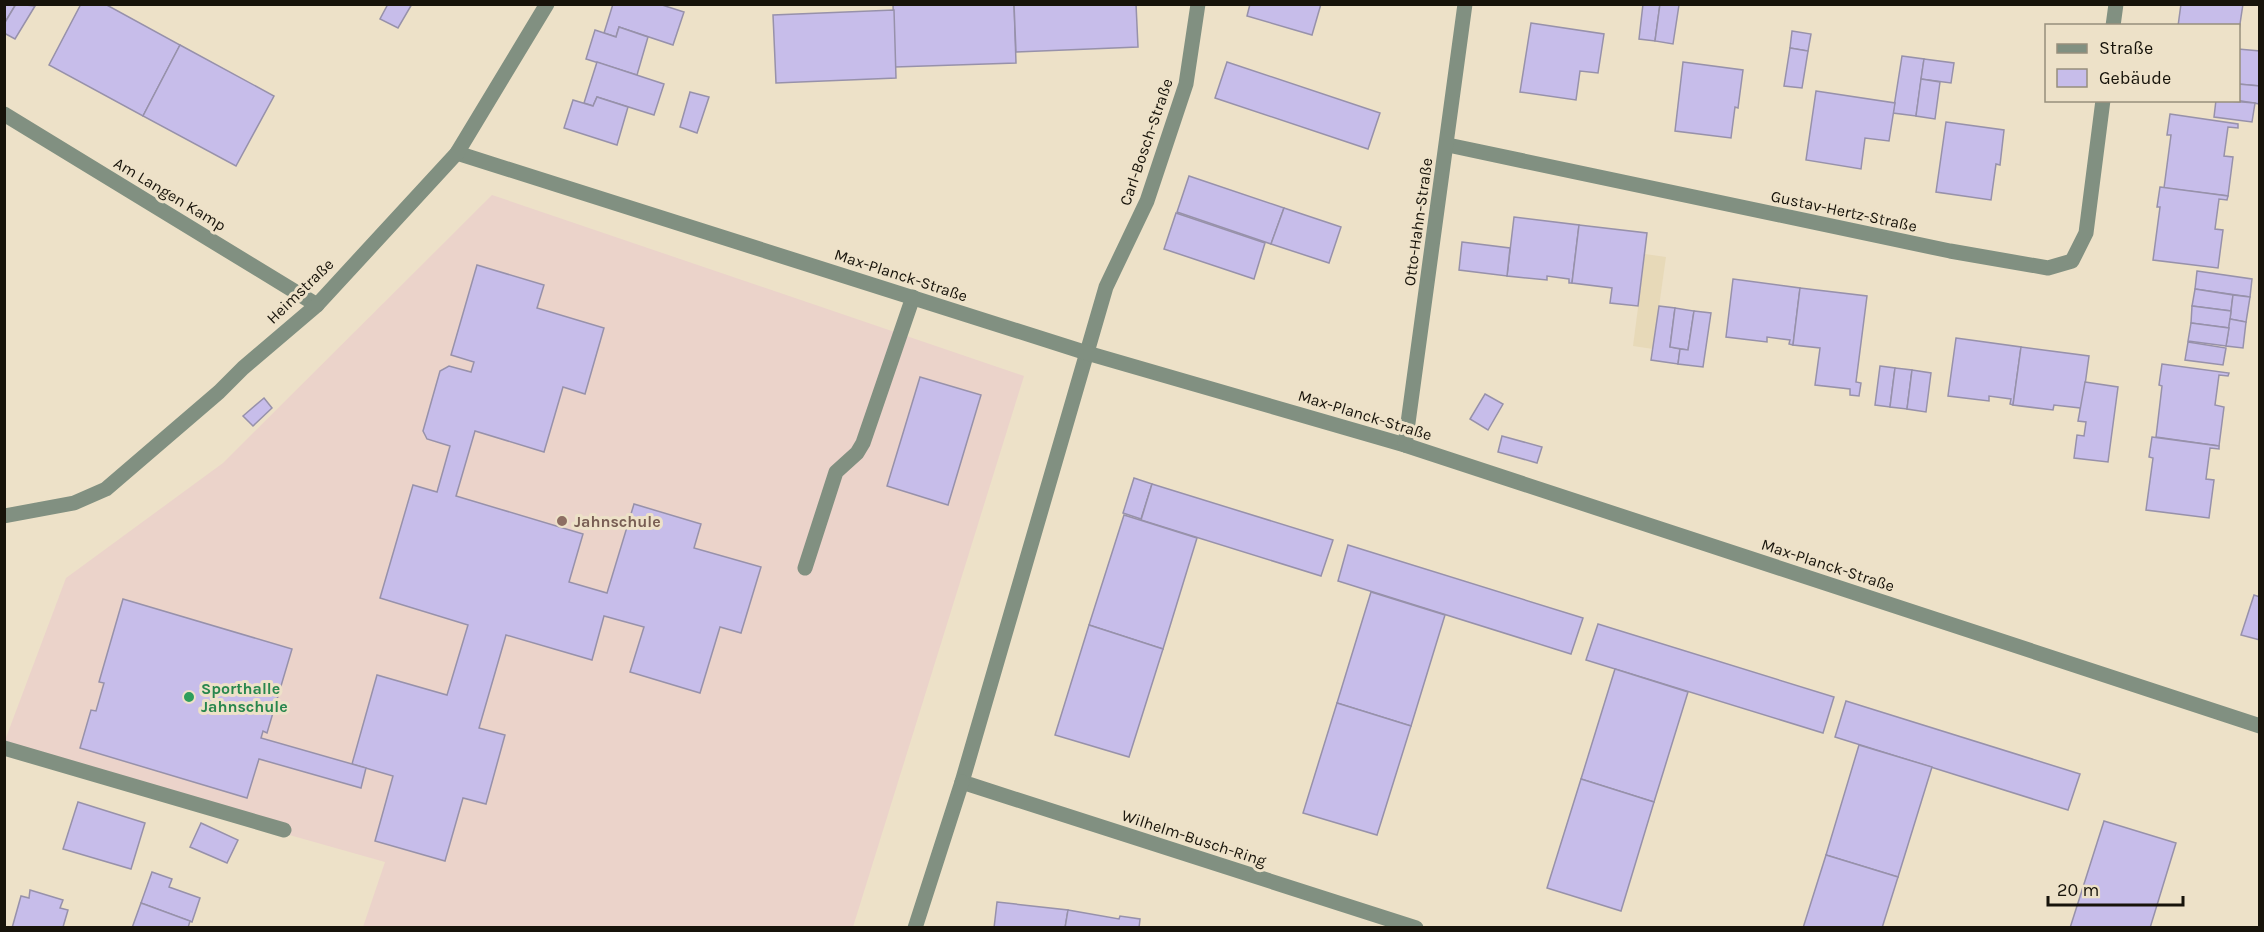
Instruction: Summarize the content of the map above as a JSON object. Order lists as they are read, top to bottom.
{
  "streets": {
    "street": [
      "Carl-Bosch-Straße",
      "Am Langen Kamp",
      "Gustav-Hertz-Straße",
      "Otto-Hahn-Straße",
      "Max-Planck-Straße",
      "Heimstraße",
      "Wilhelm-Busch-Ring"
    ]
  },
  "crossings": [
    ["Carl-Bosch-Straße", "Max-Planck-Straße"],
    ["Am Langen Kamp", "Heimstraße"],
    ["Gustav-Hertz-Straße", "Otto-Hahn-Straße"],
    ["Otto-Hahn-Straße", "Max-Planck-Straße"],
    ["Max-Planck-Straße", "Heimstraße"]
  ],
  "places": ["Jahnschule", "Sporthalle Jahnschule"],
  "legend": ["Straße", "Gebäude"],
  "scale_bar": "20 m"
}
